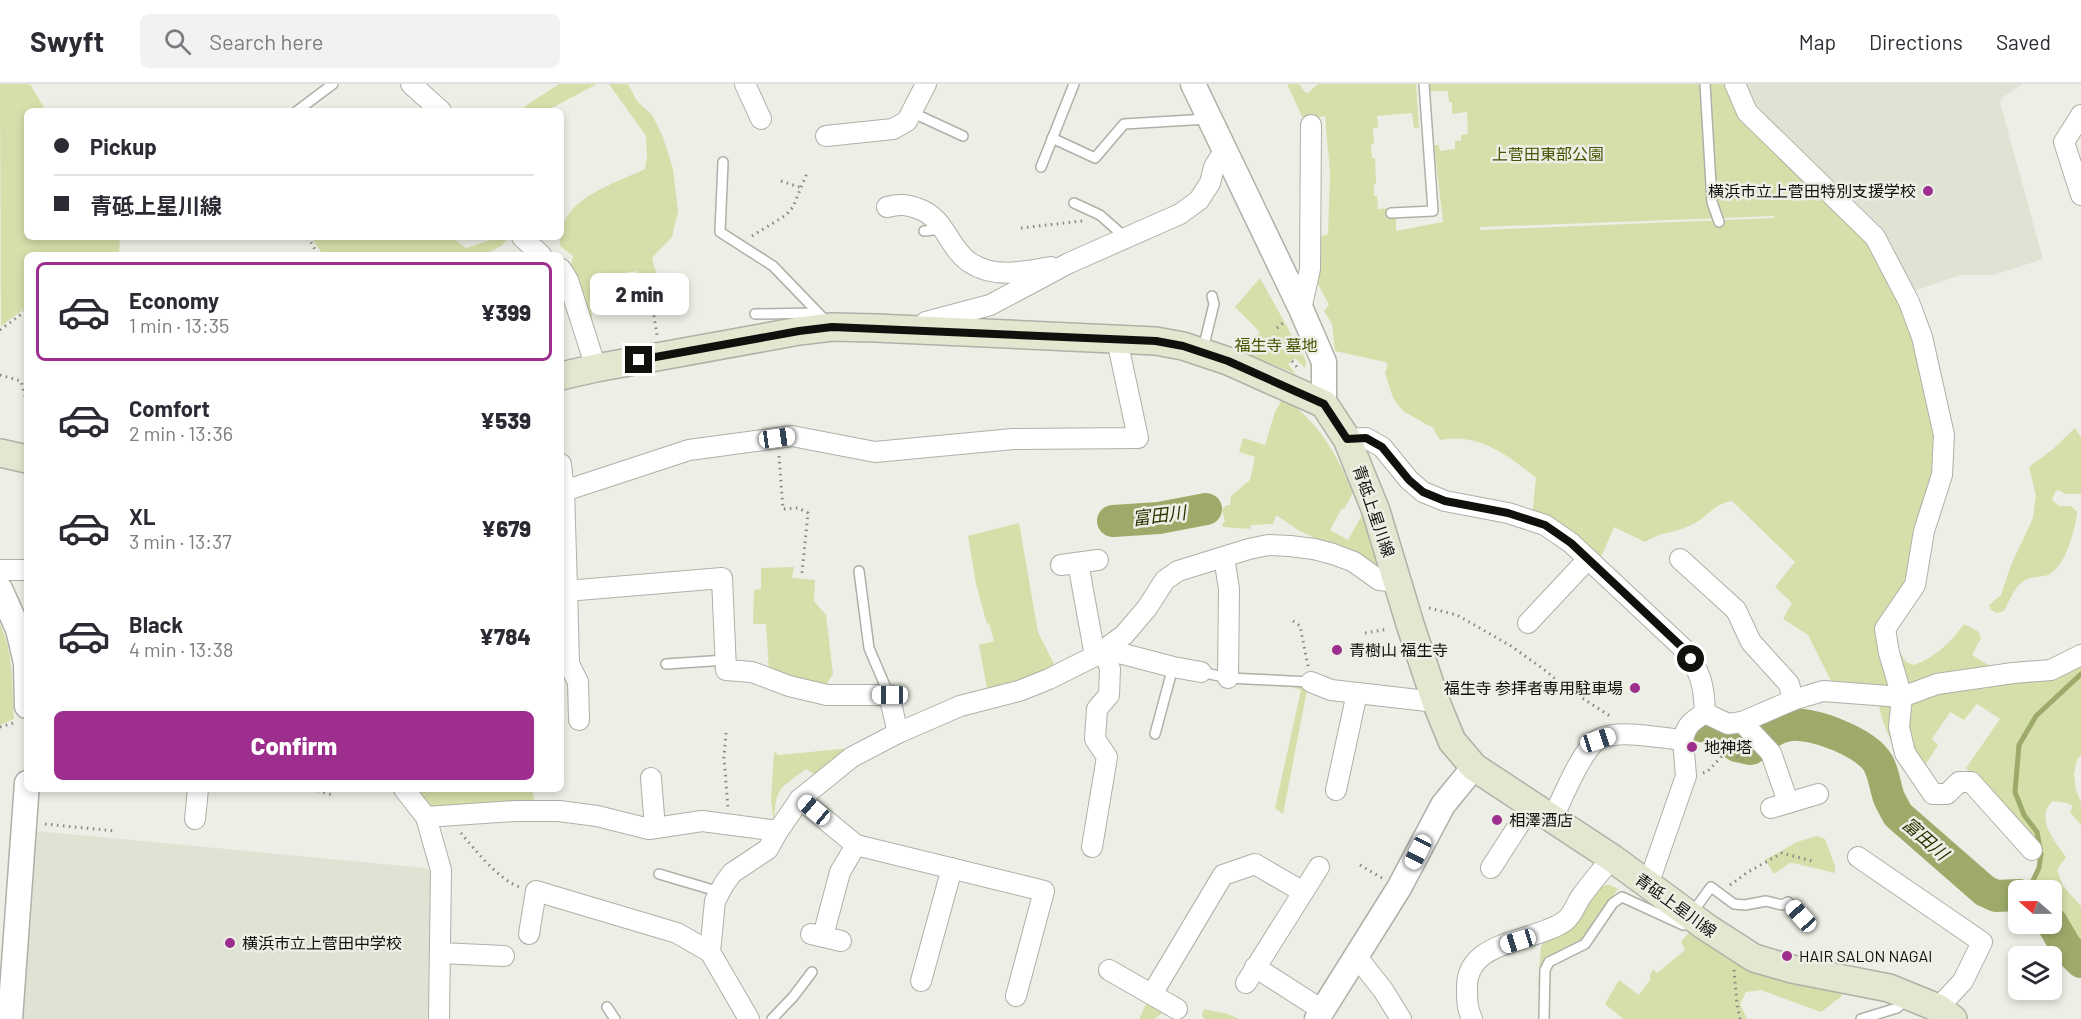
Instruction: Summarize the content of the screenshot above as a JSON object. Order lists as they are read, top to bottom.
{
  "streets": {
    "main road": ["青砥上星川線"]
  },
  "water": ["富田川"],
  "parks": ["上菅田東部公園", "福生寺 墓地"],
  "places": [
    "横浜市立上菅田特別支援学校",
    "青樹山 福生寺",
    "福生寺 参拝者専用駐車場",
    "地神塔",
    "相澤酒店",
    "横浜市立上菅田中学校",
    "HAIR SALON NAGAI"
  ],
  "north": "left",
  "page": {
    "header": "Swyft",
    "search": "Search here",
    "nav": ["Map", "Directions", "Saved"],
    "banner": ["Pickup", "青砥上星川線"],
    "list": [
      {
        "name": "Economy",
        "note": "1 min · 13:35",
        "value": "¥399"
      },
      {
        "name": "Comfort",
        "note": "2 min · 13:36",
        "value": "¥539"
      },
      {
        "name": "XL",
        "note": "3 min · 13:37",
        "value": "¥679"
      },
      {
        "name": "Black",
        "note": "4 min · 13:38",
        "value": "¥784"
      }
    ],
    "bubble": "2 min",
    "buttons": "Confirm"
  }
}
